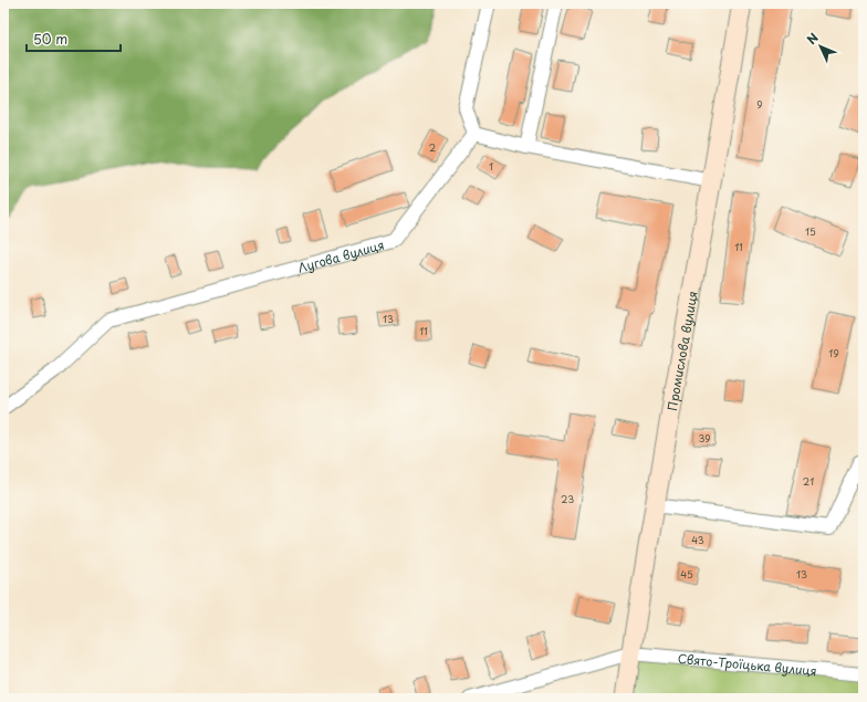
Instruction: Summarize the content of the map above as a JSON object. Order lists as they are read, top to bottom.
{
  "streets": {
    "street": ["Лугова вулиця", "Промислова вулиця", "Свято-Троїцька вулиця"]
  },
  "crossings": [
    ["Промислова вулиця", "Свято-Троїцька вулиця"]
  ],
  "house_numbers": [
    "9",
    "2",
    "1",
    "15",
    "11",
    "13",
    "11",
    "19",
    "39",
    "21",
    "23",
    "43",
    "45",
    "13"
  ],
  "scale_bar": "50 m",
  "north": "top left"
}
